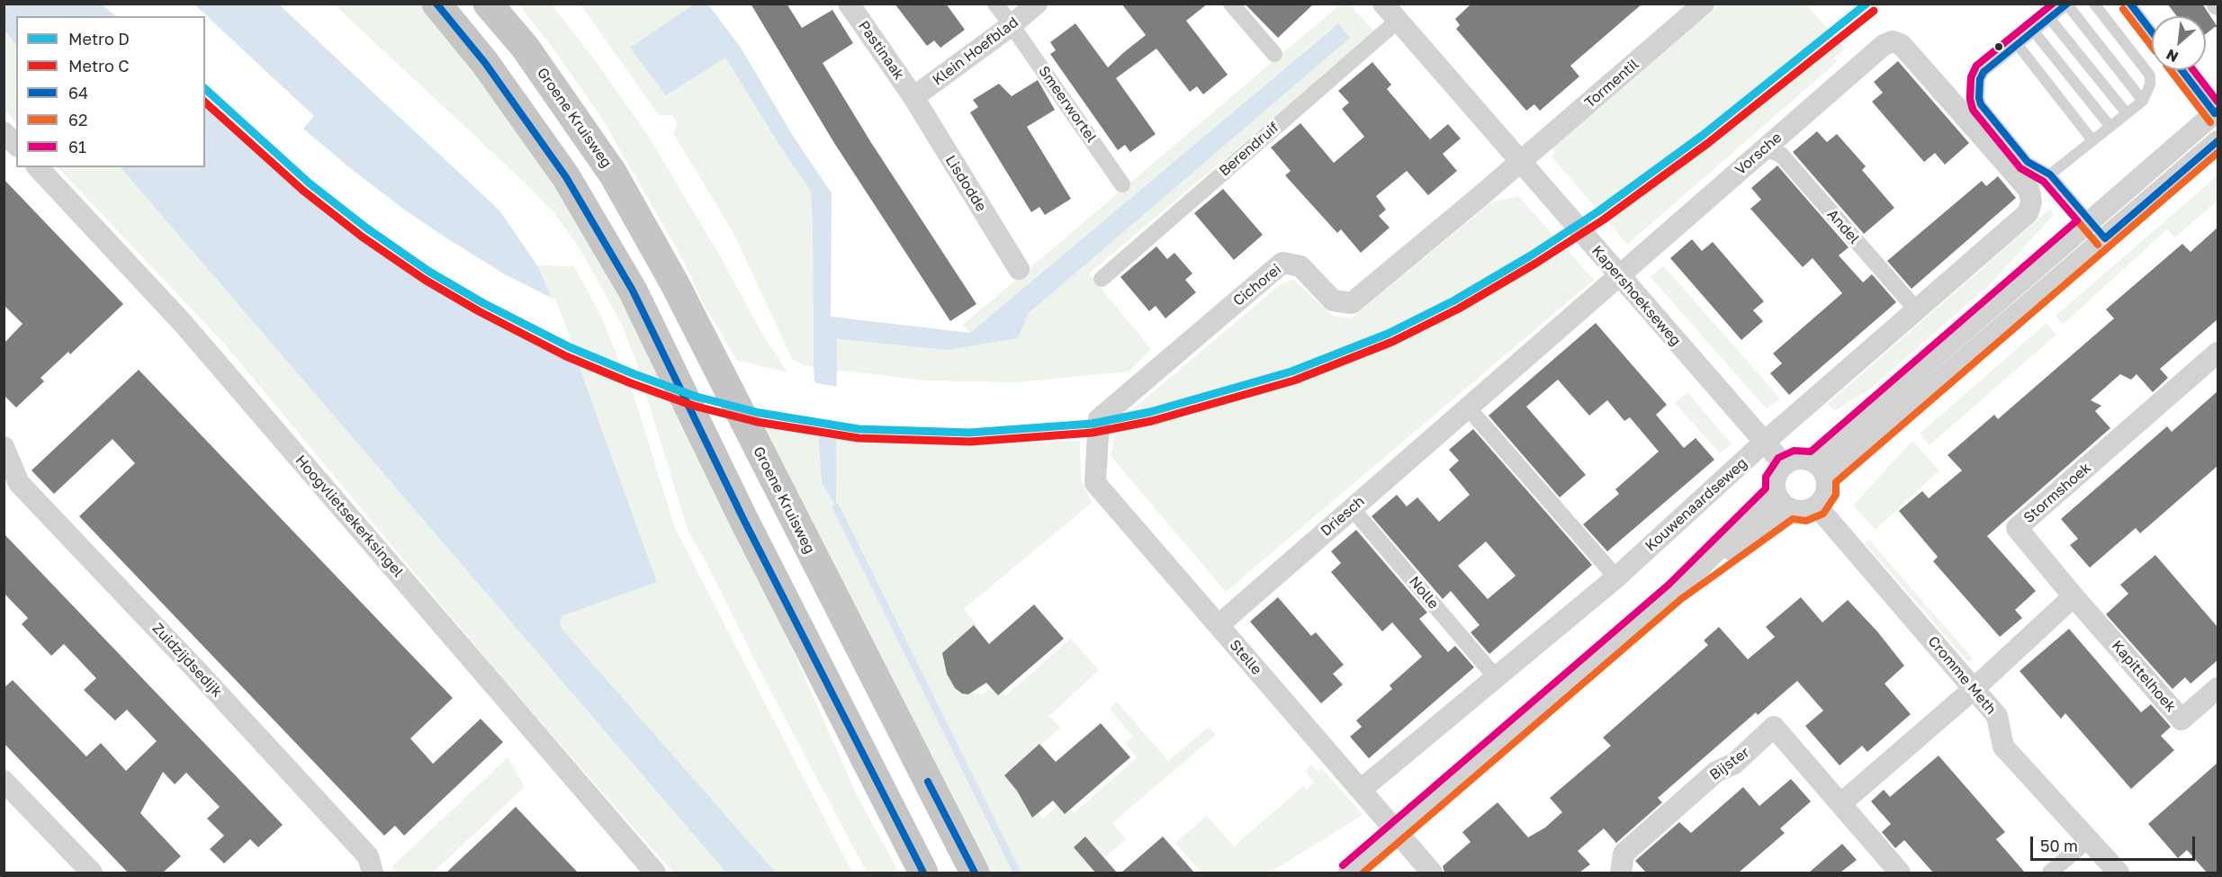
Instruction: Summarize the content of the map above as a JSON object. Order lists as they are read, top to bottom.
{
  "streets": {
    "main road": ["Groene Kruisweg"],
    "street": [
      "Pastinaak",
      "Klein Hoefblad",
      "Tormentil",
      "Smeerwortel",
      "Berendruif",
      "Vorsche",
      "Lisdodde",
      "Andel",
      "Cichorei",
      "Kapershoekseweg",
      "Stormshoek",
      "Kouwenaardseweg",
      "Hoogvlietsekerksingel",
      "Driesch",
      "Nolle",
      "Stelle",
      "Zuidzijdsedijk",
      "Cromme Meth",
      "Kapittelhoek",
      "Bijster"
    ]
  },
  "crossings": [
    ["Pastinaak", "Klein Hoefblad"],
    ["Pastinaak", "Lisdodde"],
    ["Klein Hoefblad", "Smeerwortel"],
    ["Klein Hoefblad", "Lisdodde"],
    ["Tormentil", "Cichorei"],
    ["Tormentil", "Kapershoekseweg"],
    ["Berendruif", "Kapershoekseweg"],
    ["Vorsche", "Andel"],
    ["Vorsche", "Kapershoekseweg"],
    ["Vorsche", "Kouwenaardseweg"],
    ["Vorsche", "Driesch"],
    ["Andel", "Kouwenaardseweg"],
    ["Cichorei", "Kapershoekseweg"],
    ["Cichorei", "Stelle"],
    ["Kapershoekseweg", "Kouwenaardseweg"],
    ["Kapershoekseweg", "Driesch"],
    ["Kapershoekseweg", "Cromme Meth"],
    ["Stormshoek", "Kapittelhoek"],
    ["Kouwenaardseweg", "Nolle"],
    ["Kouwenaardseweg", "Stelle"],
    ["Driesch", "Nolle"],
    ["Driesch", "Stelle"]
  ],
  "lines": [
    "metro line D",
    "transit line 64",
    "transit line 62",
    "transit line 61",
    "metro line C"
  ],
  "legend": [
    "Metro D",
    "Metro C",
    "64",
    "62",
    "61"
  ],
  "scale_bar": "50 m",
  "north": "bottom left"
}
